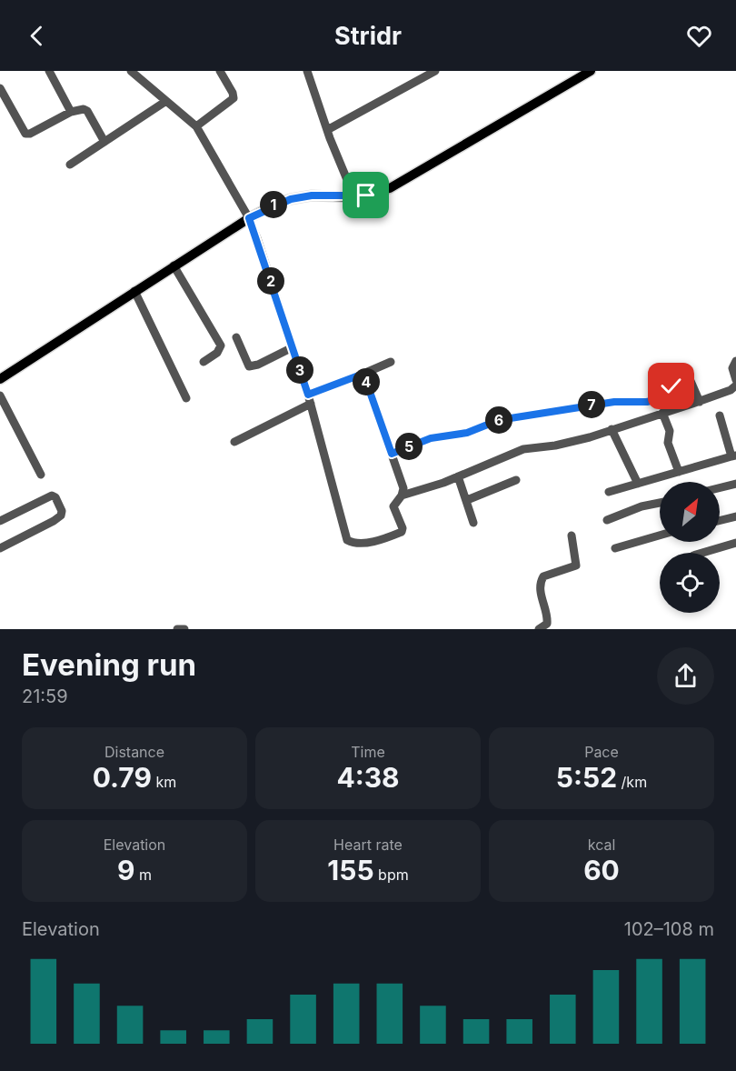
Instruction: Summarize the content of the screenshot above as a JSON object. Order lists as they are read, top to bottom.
{
  "north": "top right",
  "page": {
    "header": "Stridr",
    "pins": [
      "1",
      "2",
      "3",
      "4",
      "7",
      "6",
      "5"
    ],
    "heading": ["Evening run", "21:59"],
    "stats": [
      ["Distance", "0.79 km"],
      ["Time", "4:38"],
      ["Pace", "5:52 /km"],
      ["Elevation", "9 m"],
      ["Heart rate", "155 bpm"],
      ["kcal", "60"]
    ],
    "chart": ["Elevation", "102–108 m"]
  }
}
